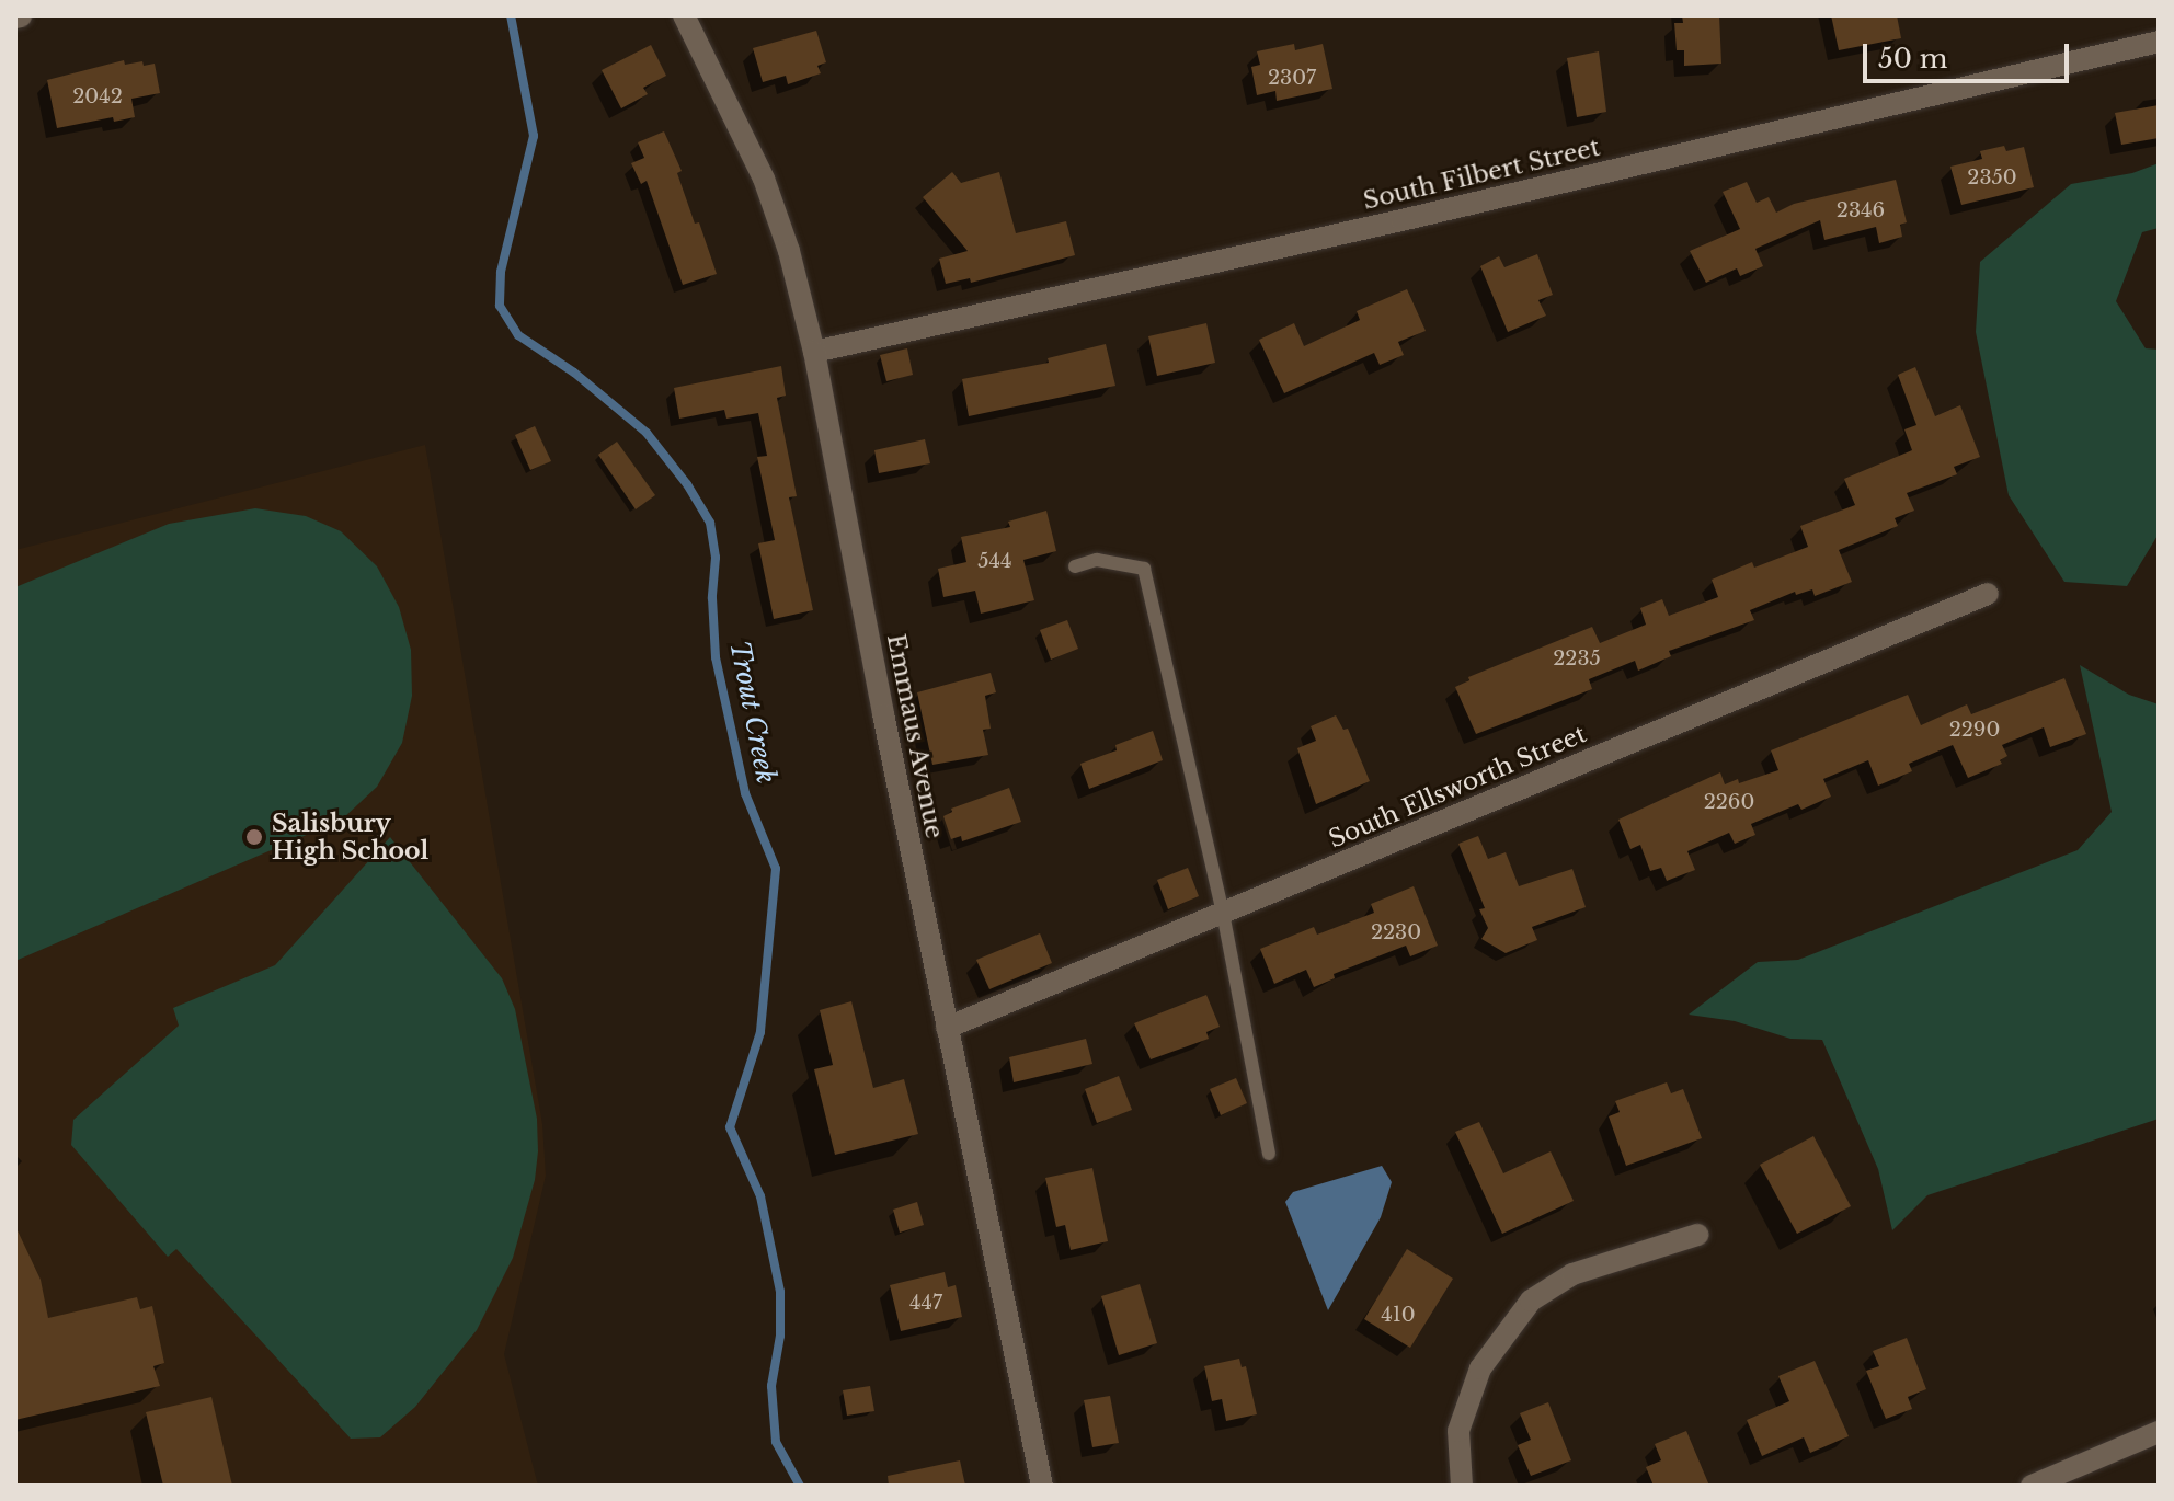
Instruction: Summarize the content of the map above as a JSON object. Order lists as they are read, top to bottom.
{
  "streets": {
    "street": ["South Filbert Street", "Emmaus Avenue", "South Ellsworth Street"]
  },
  "crossings": [
    ["South Filbert Street", "Emmaus Avenue"],
    ["Emmaus Avenue", "South Ellsworth Street"]
  ],
  "water": ["Trout Creek"],
  "places": ["Salisbury High School"],
  "house_numbers": [
    "2307",
    "2042",
    "2350",
    "2346",
    "544",
    "2235",
    "2290",
    "2260",
    "2230",
    "447",
    "410"
  ],
  "scale_bar": "50 m"
}
